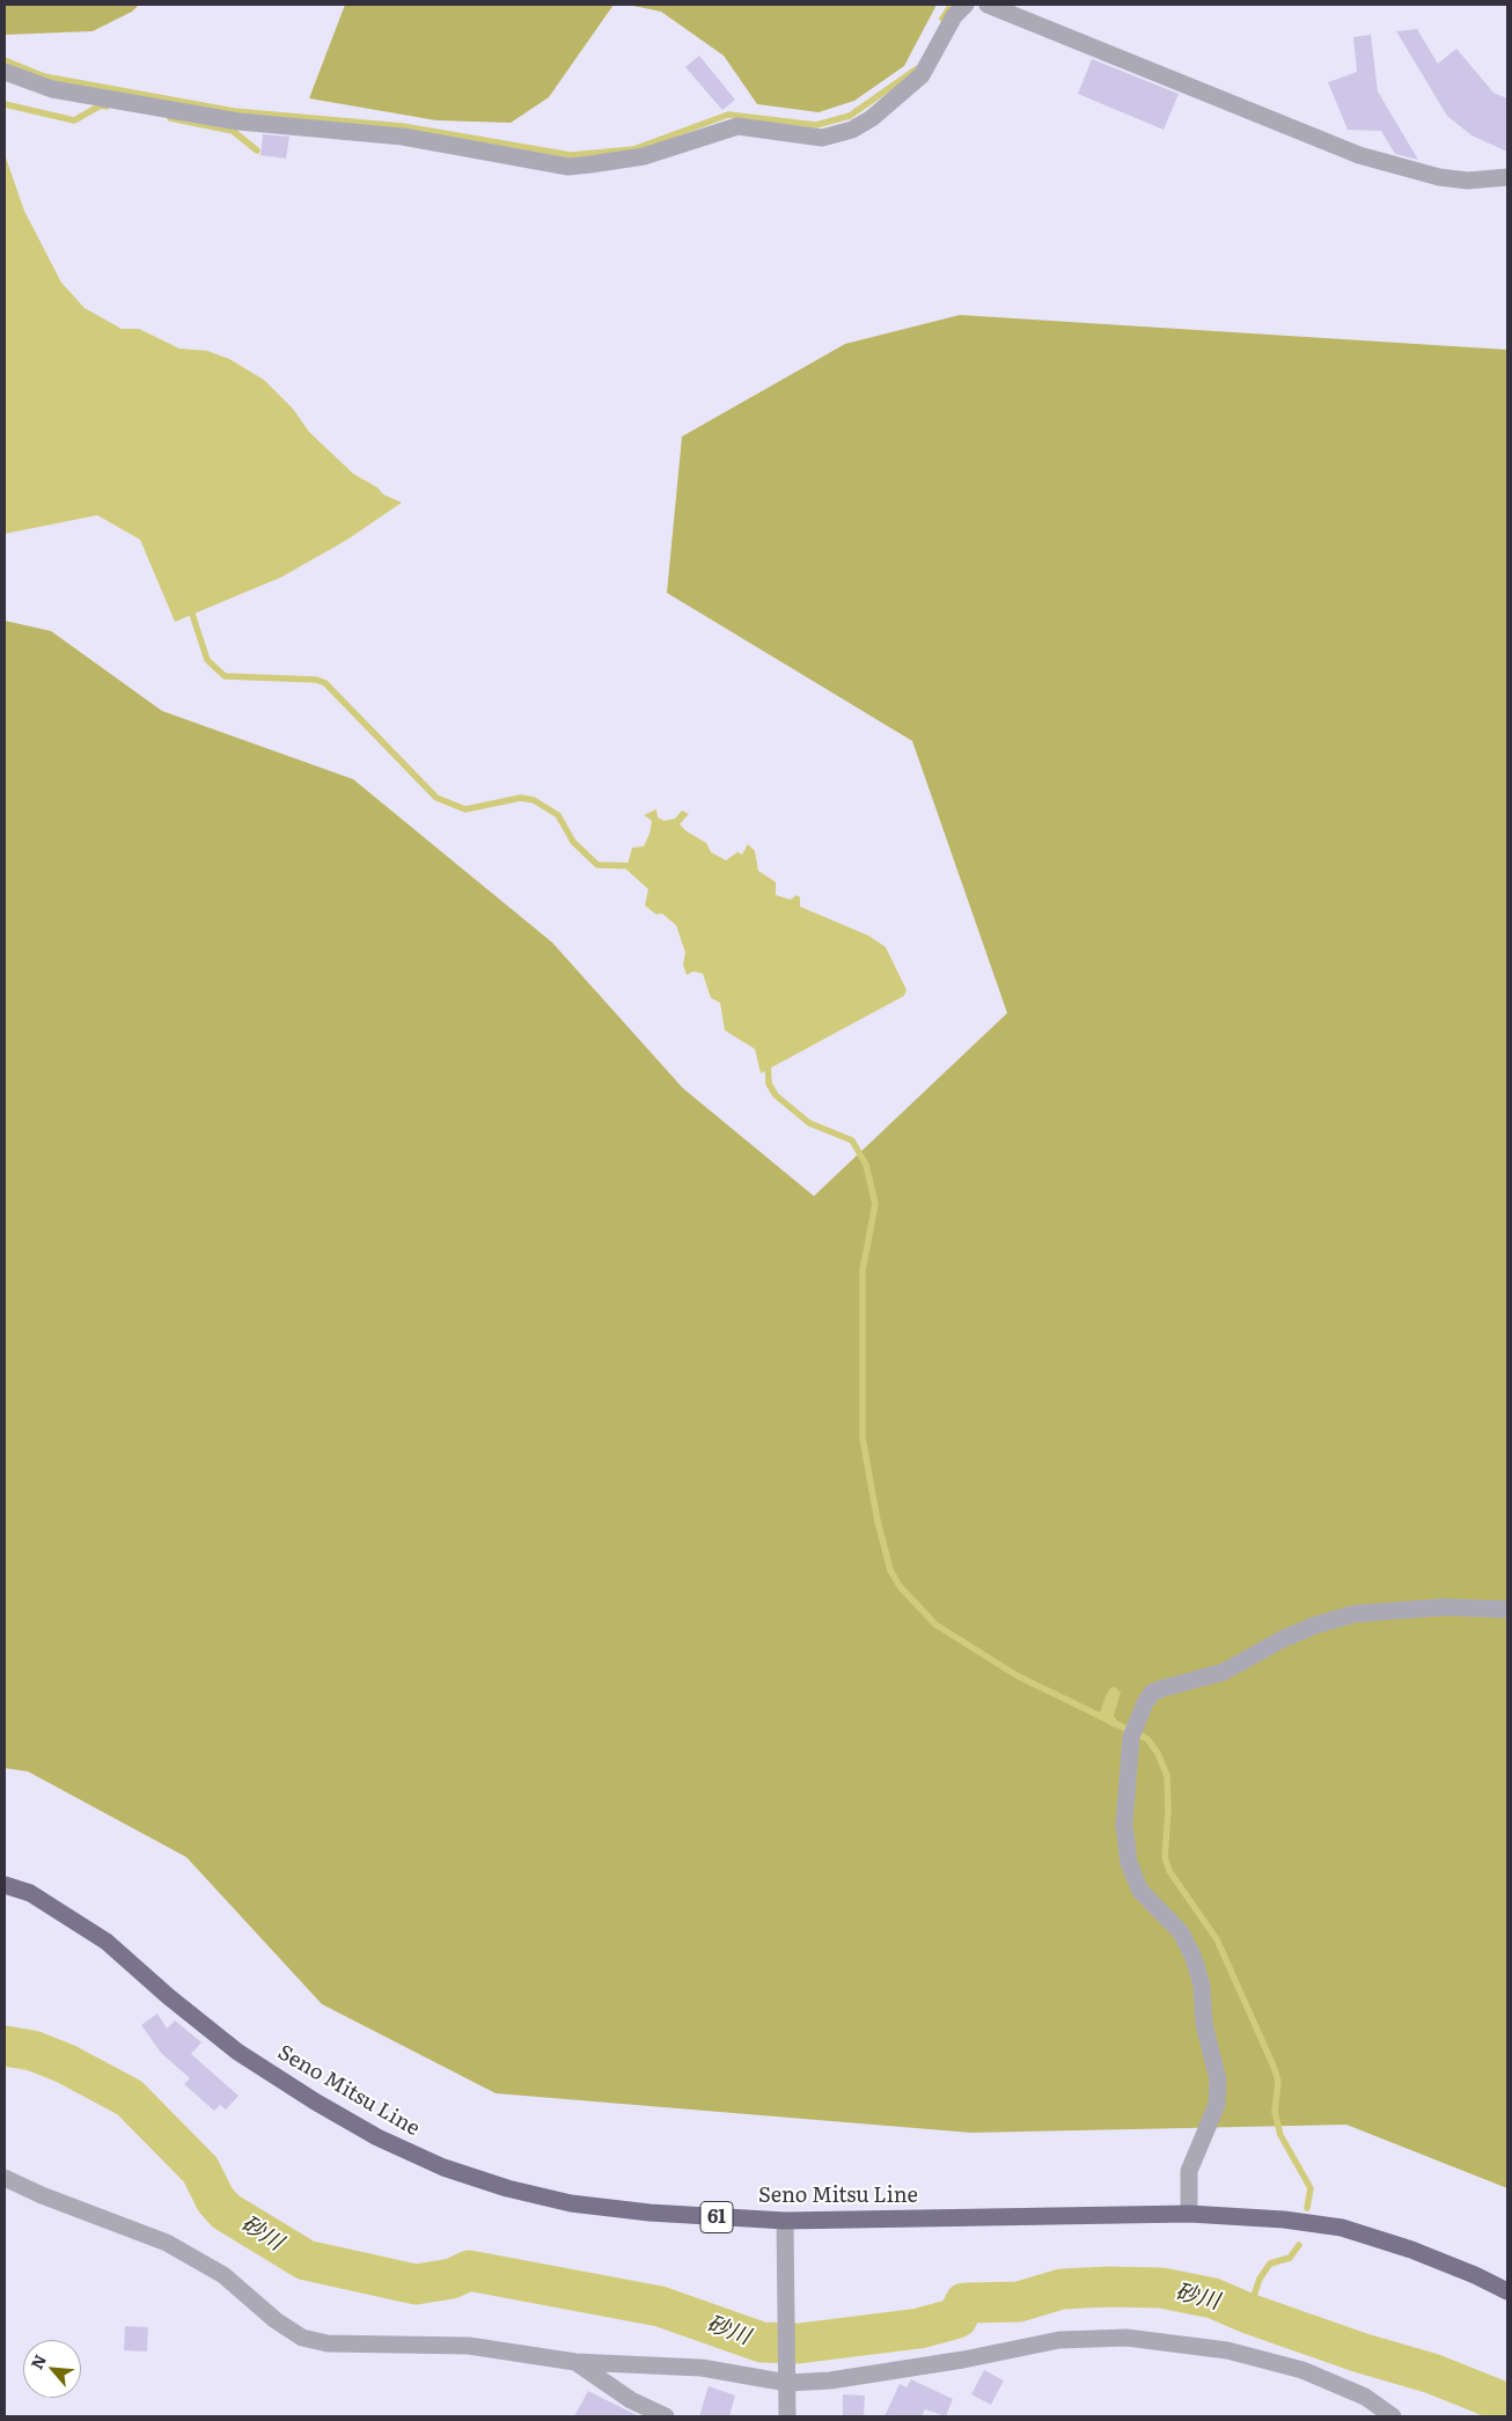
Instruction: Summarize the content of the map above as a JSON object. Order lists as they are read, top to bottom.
{
  "streets": {
    "main road": ["Seno Mitsu Line", "61"]
  },
  "water": ["砂川"],
  "north": "top left"
}
